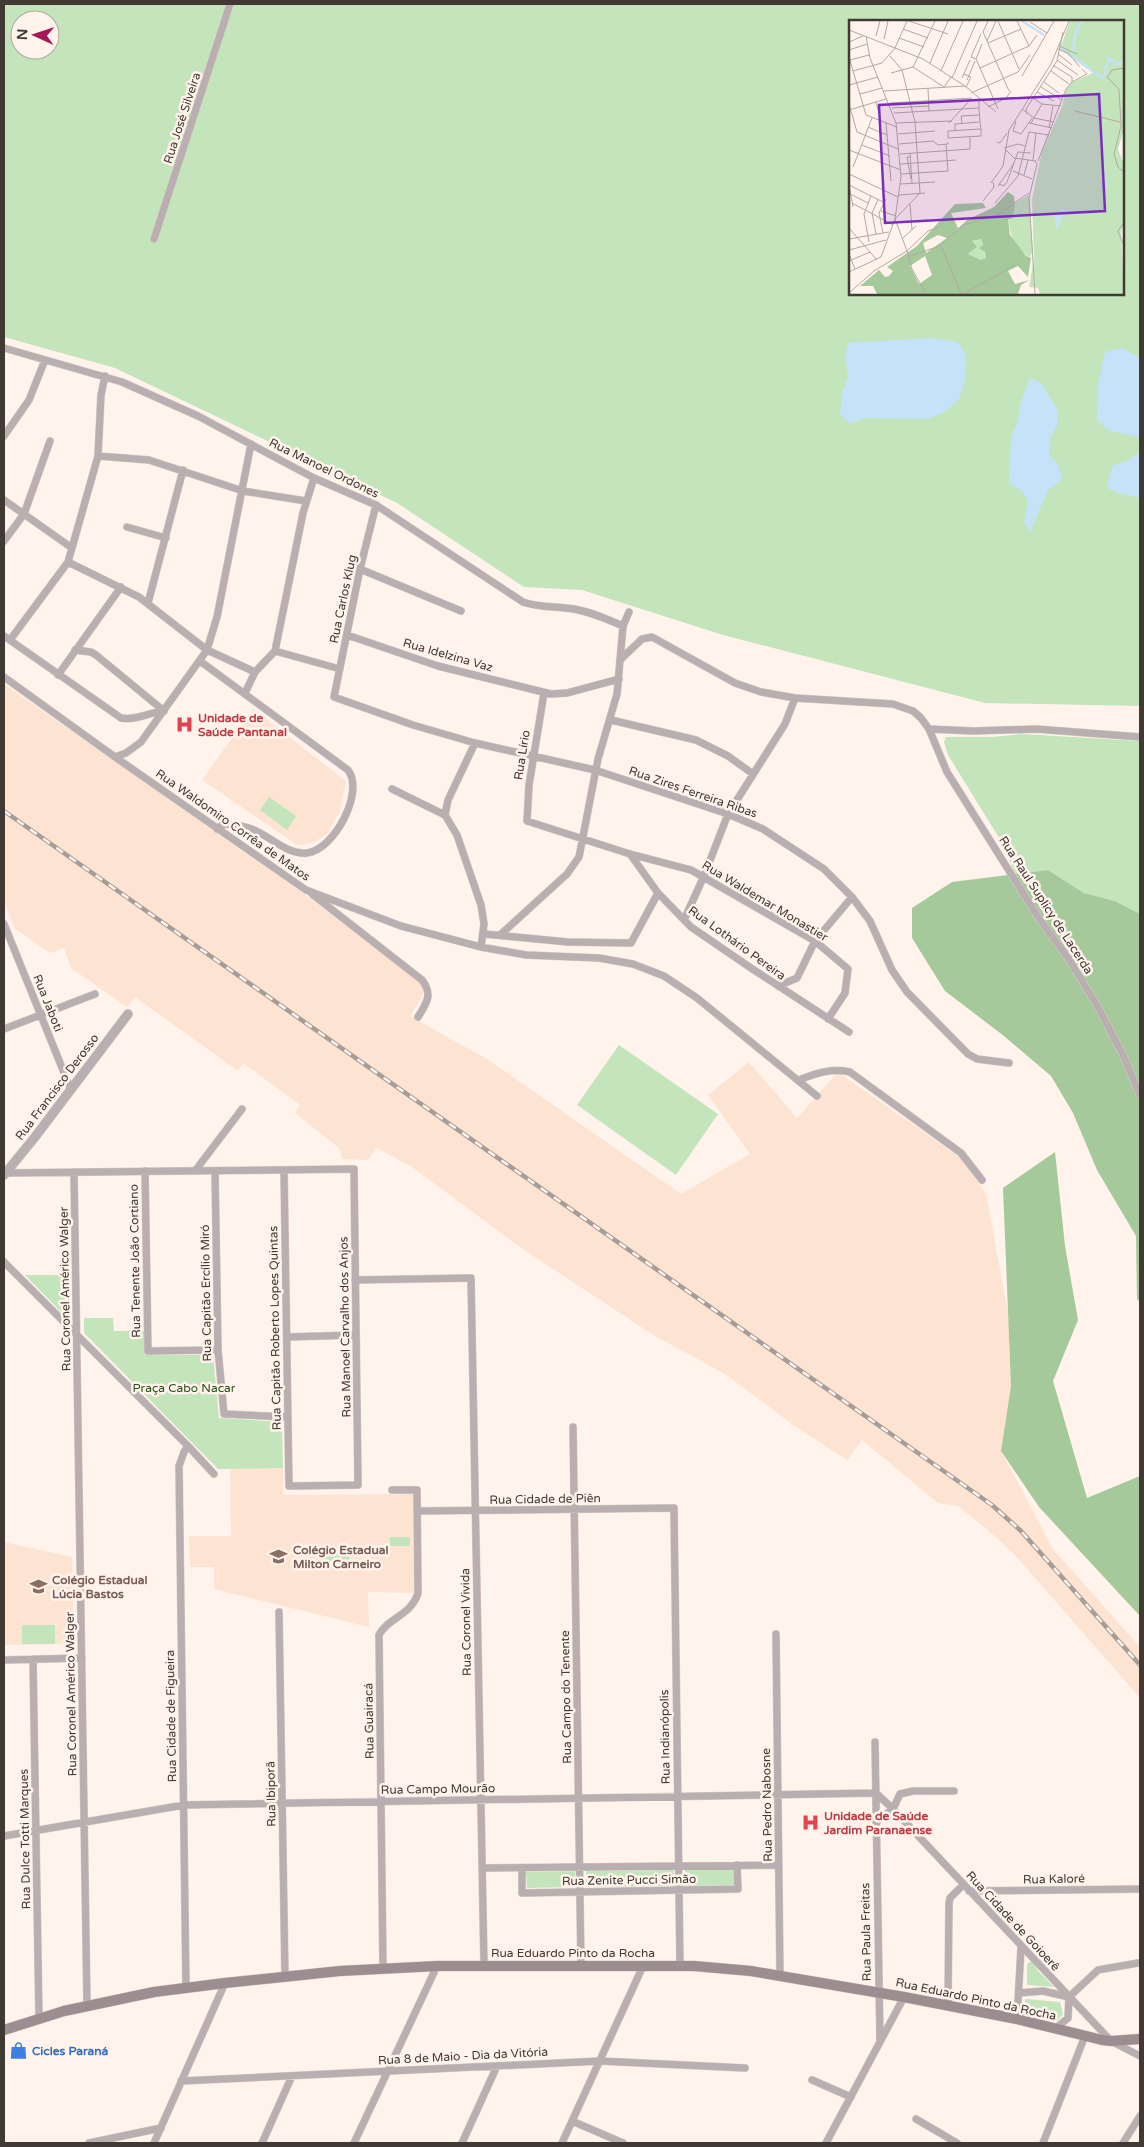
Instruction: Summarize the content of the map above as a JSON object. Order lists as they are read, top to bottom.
{
  "streets": {
    "main road": ["Rua Eduardo Pinto da Rocha"],
    "street": [
      "Rua José Silveira",
      "Rua Manoel Ordones",
      "Rua Carlos Klug",
      "Rua Idelzina Vaz",
      "Rua Lírio",
      "Rua Zires Ferreira Ribas",
      "Rua Waldomiro Corrêa de Matos",
      "Rua Waldemar Monastier",
      "Rua Raul Suplicy de Lacerda",
      "Rua Lothário Pereira",
      "Rua Jaboti",
      "Rua Francisco Derosso",
      "Rua Tenente João Cortiano",
      "Rua Coronel Américo Walger",
      "Rua Capitão Ercílio Miró",
      "Rua Manoel Carvalho dos Anjos",
      "Rua Capitão Roberto Lopes Quintas",
      "Rua Cidade de Piên",
      "Rua Coronel Vivida",
      "Rua Campo do Tenente",
      "Rua Cidade de Figueira",
      "Rua Guairacá",
      "Rua Indianópolis",
      "Rua Campo Mourão",
      "Rua Ibiporã",
      "Rua Pedro Nabosne",
      "Rua Dulce Totti Marques",
      "Rua Kaloré",
      "Rua Zenite Pucci Simão",
      "Rua Cidade de Goioerê",
      "Rua Paula Freitas",
      "Rua 8 de Maio - Dia da Vitória"
    ]
  },
  "crossings": [
    ["Rua Manoel Ordones", "Rua Carlos Klug"],
    ["Rua Carlos Klug", "Rua Idelzina Vaz"],
    ["Rua Carlos Klug", "Rua Zires Ferreira Ribas"],
    ["Rua Idelzina Vaz", "Rua Lírio"],
    ["Rua Lírio", "Rua Zires Ferreira Ribas"],
    ["Rua Lírio", "Rua Waldemar Monastier"],
    ["Rua Waldemar Monastier", "Rua Lothário Pereira"],
    ["Rua Jaboti", "Rua Francisco Derosso"],
    ["Rua Tenente João Cortiano", "Rua Capitão Ercílio Miró"],
    ["Rua Coronel Américo Walger", "Rua Campo Mourão"],
    ["Rua Coronel Américo Walger", "Rua Eduardo Pinto da Rocha"],
    ["Rua Capitão Ercílio Miró", "Rua Capitão Roberto Lopes Quintas"],
    ["Rua Manoel Carvalho dos Anjos", "Rua Capitão Roberto Lopes Quintas"],
    ["Rua Manoel Carvalho dos Anjos", "Rua Coronel Vivida"],
    ["Rua Cidade de Piên", "Rua Coronel Vivida"],
    ["Rua Cidade de Piên", "Rua Campo do Tenente"],
    ["Rua Cidade de Piên", "Rua Guairacá"],
    ["Rua Cidade de Piên", "Rua Indianópolis"],
    ["Rua Coronel Vivida", "Rua Campo Mourão"],
    ["Rua Coronel Vivida", "Rua Zenite Pucci Simão"],
    ["Rua Coronel Vivida", "Rua Eduardo Pinto da Rocha"],
    ["Rua Campo do Tenente", "Rua Campo Mourão"],
    ["Rua Campo do Tenente", "Rua Zenite Pucci Simão"],
    ["Rua Campo do Tenente", "Rua Eduardo Pinto da Rocha"],
    ["Rua Cidade de Figueira", "Rua Campo Mourão"],
    ["Rua Cidade de Figueira", "Rua Eduardo Pinto da Rocha"],
    ["Rua Guairacá", "Rua Campo Mourão"],
    ["Rua Guairacá", "Rua Eduardo Pinto da Rocha"],
    ["Rua Indianópolis", "Rua Campo Mourão"],
    ["Rua Indianópolis", "Rua Zenite Pucci Simão"],
    ["Rua Indianópolis", "Rua Eduardo Pinto da Rocha"],
    ["Rua Campo Mourão", "Rua Ibiporã"],
    ["Rua Campo Mourão", "Rua Pedro Nabosne"],
    ["Rua Campo Mourão", "Rua Dulce Totti Marques"],
    ["Rua Campo Mourão", "Rua Cidade de Goioerê"],
    ["Rua Campo Mourão", "Rua Paula Freitas"],
    ["Rua Ibiporã", "Rua Eduardo Pinto da Rocha"],
    ["Rua Pedro Nabosne", "Rua Zenite Pucci Simão"],
    ["Rua Pedro Nabosne", "Rua Eduardo Pinto da Rocha"],
    ["Rua Dulce Totti Marques", "Rua Eduardo Pinto da Rocha"],
    ["Rua Kaloré", "Rua Cidade de Goioerê"],
    ["Rua Cidade de Goioerê", "Rua Paula Freitas"],
    ["Rua Cidade de Goioerê", "Rua Eduardo Pinto da Rocha"],
    ["Rua Paula Freitas", "Rua Eduardo Pinto da Rocha"]
  ],
  "parks": ["Praça Cabo Nacar"],
  "places": {
    "hospital": ["Unidade de Saúde Pantanal", "Unidade de Saúde Jardim Paranaense"],
    "school or university": ["Colégio Estadual Milton Carneiro", "Colégio Estadual Lúcia Bastos"],
    "shop": ["Cicles Paraná"]
  },
  "north": "left"
}
